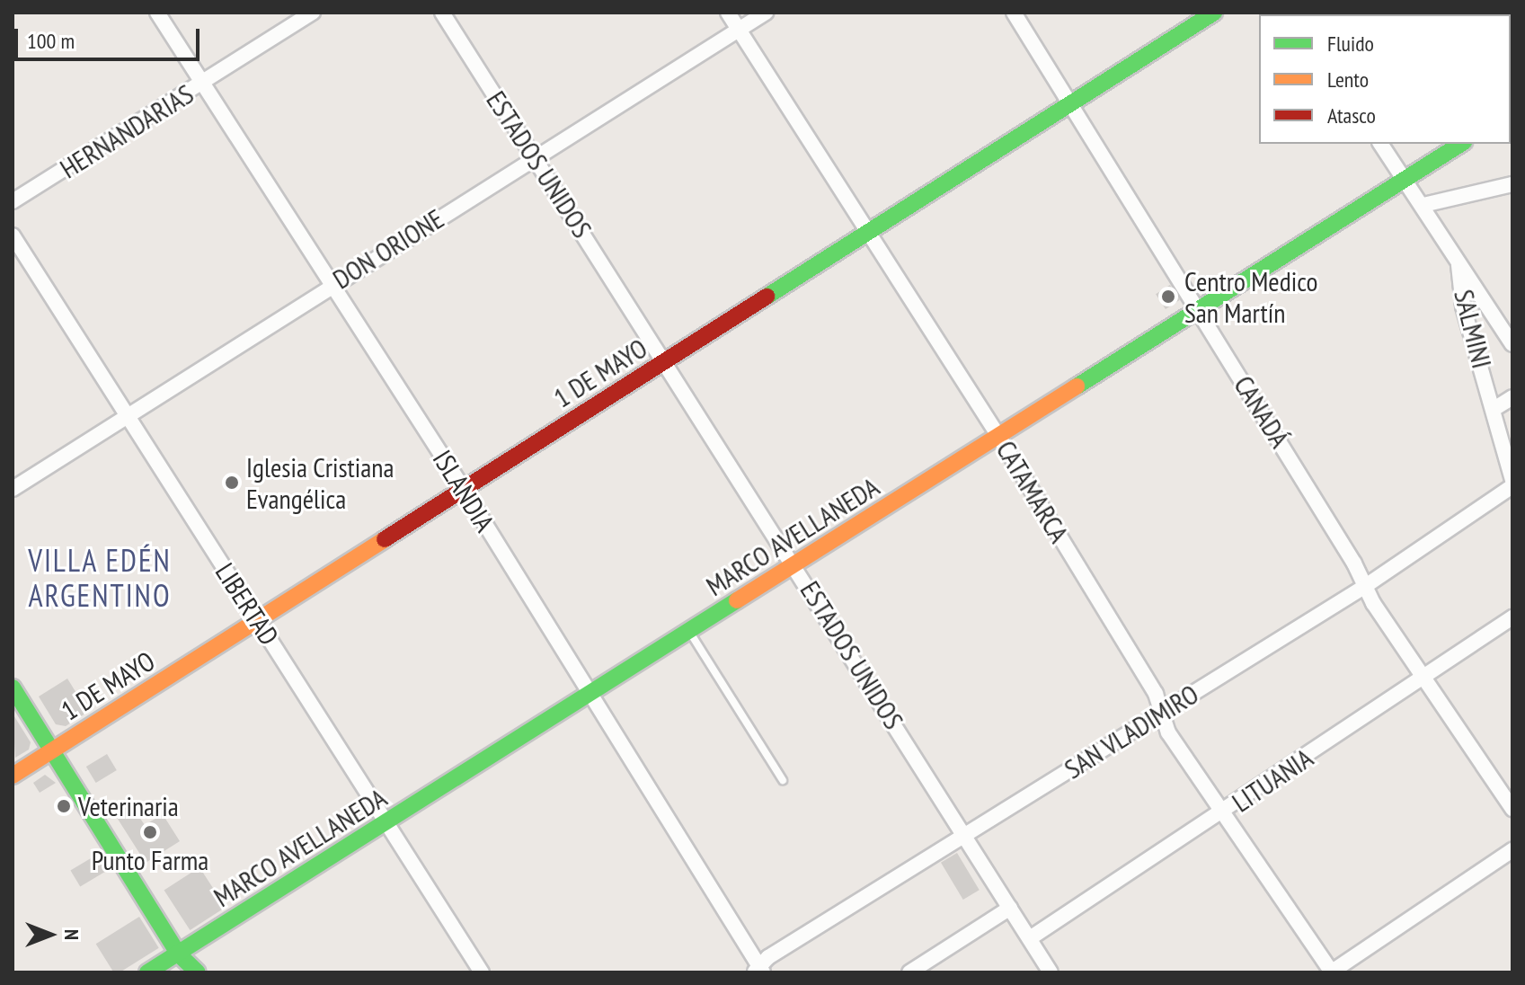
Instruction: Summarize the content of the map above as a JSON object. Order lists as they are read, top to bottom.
{
  "streets": {
    "street": [
      "HERNANDARIAS",
      "ESTADOS UNIDOS",
      "DON ORIONE",
      "SALMINI",
      "1 DE MAYO",
      "CANADÁ",
      "ISLANDIA",
      "CATAMARCA",
      "MARCO AVELLANEDA",
      "LIBERTAD",
      "SAN VLADIMIRO",
      "LITUANIA"
    ]
  },
  "crossings": [
    ["HERNANDARIAS", "ISLANDIA"],
    ["ESTADOS UNIDOS", "DON ORIONE"],
    ["ESTADOS UNIDOS", "1 DE MAYO"],
    ["ESTADOS UNIDOS", "MARCO AVELLANEDA"],
    ["ESTADOS UNIDOS", "SAN VLADIMIRO"],
    ["ESTADOS UNIDOS", "LITUANIA"],
    ["DON ORIONE", "ISLANDIA"],
    ["DON ORIONE", "CATAMARCA"],
    ["DON ORIONE", "LIBERTAD"],
    ["SALMINI", "SAN VLADIMIRO"],
    ["1 DE MAYO", "CANADÁ"],
    ["1 DE MAYO", "ISLANDIA"],
    ["1 DE MAYO", "CATAMARCA"],
    ["1 DE MAYO", "LIBERTAD"],
    ["CANADÁ", "MARCO AVELLANEDA"],
    ["CANADÁ", "SAN VLADIMIRO"],
    ["CANADÁ", "LITUANIA"],
    ["ISLANDIA", "MARCO AVELLANEDA"],
    ["ISLANDIA", "SAN VLADIMIRO"],
    ["CATAMARCA", "MARCO AVELLANEDA"],
    ["CATAMARCA", "SAN VLADIMIRO"],
    ["CATAMARCA", "LITUANIA"],
    ["MARCO AVELLANEDA", "LIBERTAD"]
  ],
  "districts": ["VILLA EDÉN ARGENTINO"],
  "places": [
    "Centro Medico San Martín",
    "Iglesia Cristiana Evangélica",
    "Veterinaria",
    "Punto Farma"
  ],
  "legend": ["Fluido", "Lento", "Atasco"],
  "scale_bar": "100 m",
  "north": "right"
}
